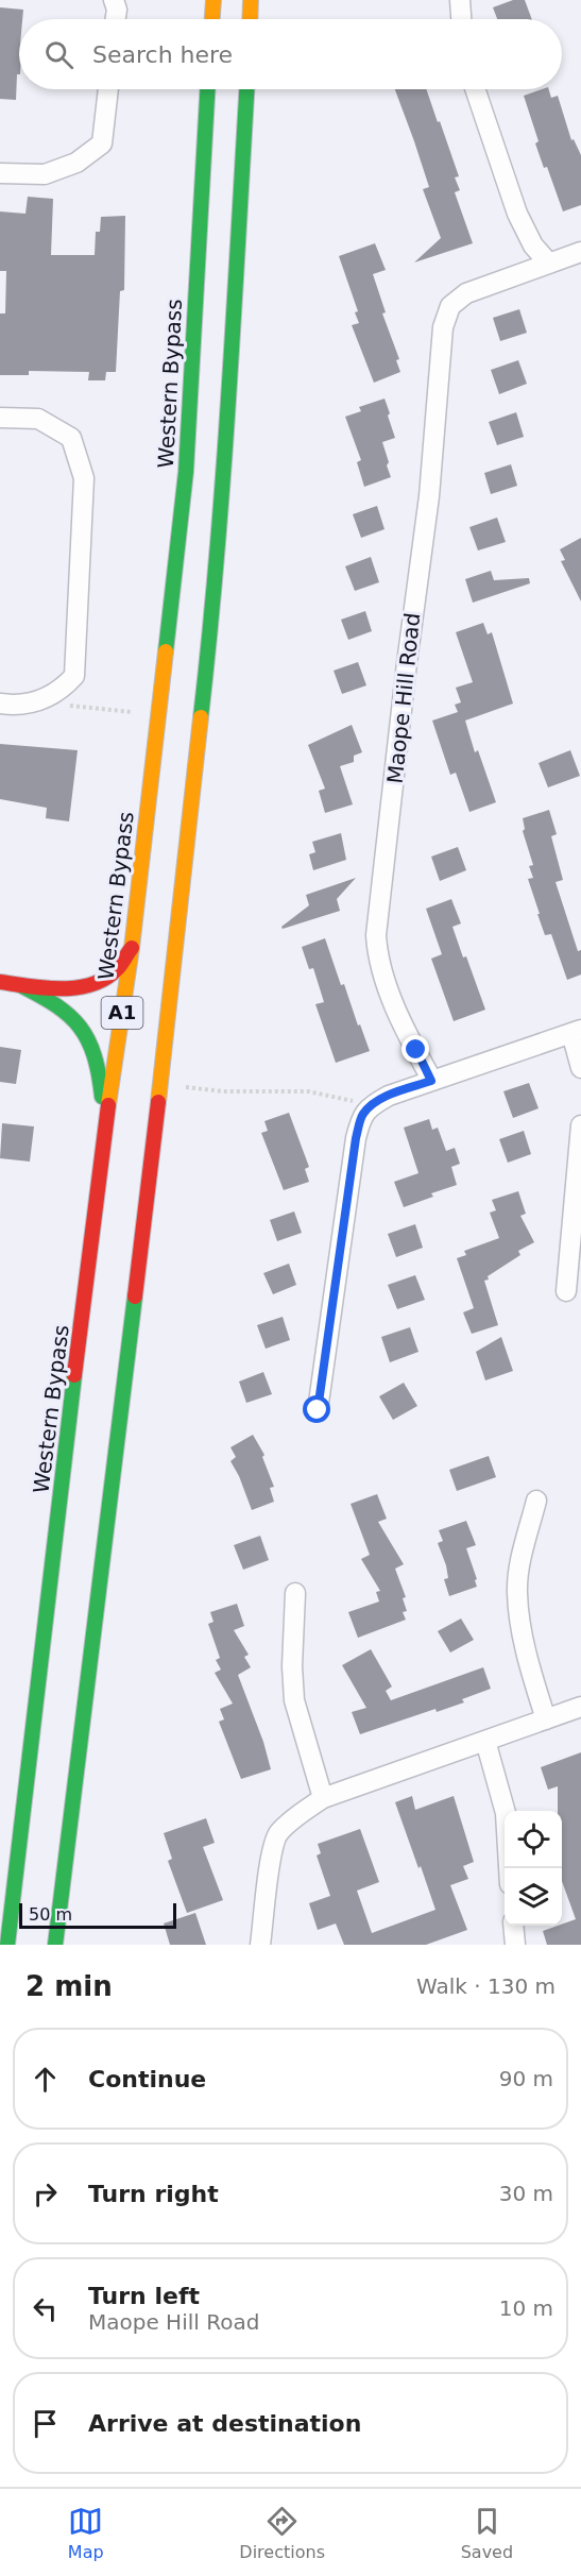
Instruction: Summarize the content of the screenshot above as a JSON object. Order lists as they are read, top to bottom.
{
  "streets": {
    "main road": ["Western Bypass", "A1"],
    "street": ["Maope Hill Road"]
  },
  "scale_bar": "50 m",
  "page": {
    "search": "Search here",
    "scale": "50 m",
    "heading": ["2 min", "Walk · 130 m"],
    "list": [
      ["Continue", "90 m"],
      ["Turn right", "30 m"],
      ["Turn left", "Maope Hill Road", "10 m"],
      "Arrive at destination"
    ],
    "nav": ["Map", "Directions", "Saved"]
  }
}
